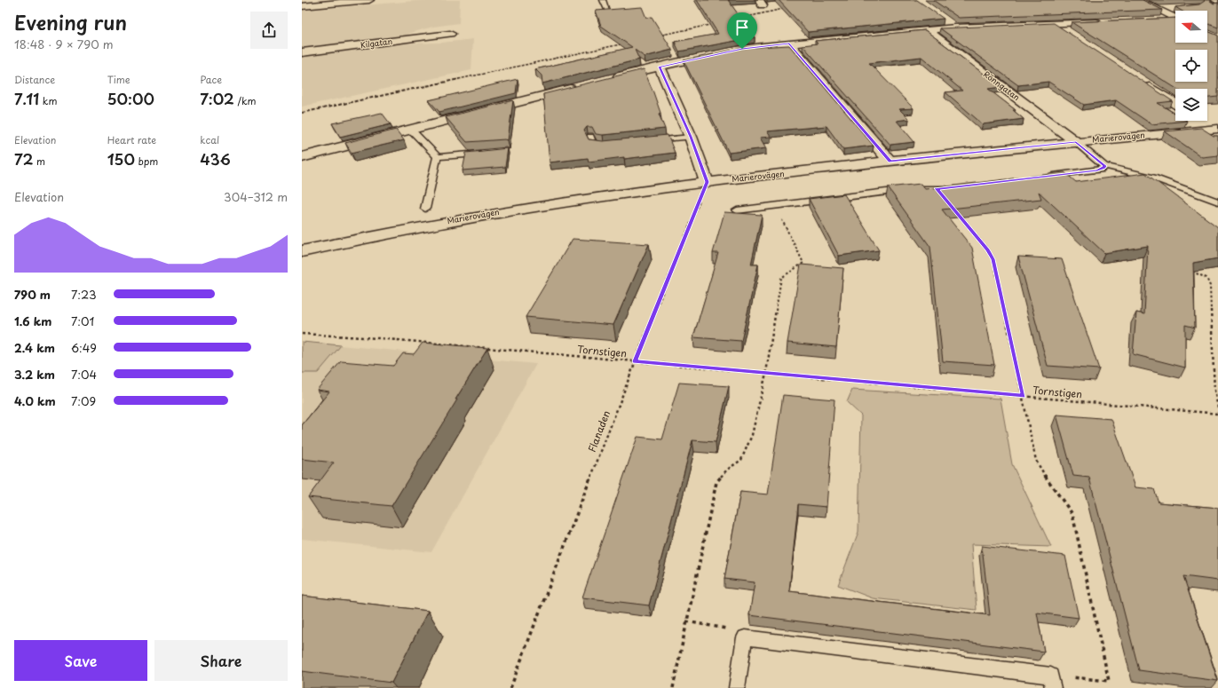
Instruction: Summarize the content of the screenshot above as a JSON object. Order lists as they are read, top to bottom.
{
  "streets": {
    "street": ["Kilgatan", "Rönngatan", "Marierovägen"],
    "path": ["Tornstigen", "Flanaden"]
  },
  "crossings": [
    ["Rönngatan", "Marierovägen"],
    ["Marierovägen", "Flanaden"],
    ["Tornstigen", "Flanaden"]
  ],
  "north": "left",
  "page": {
    "heading": ["Evening run", "18:48 · 9 × 790 m"],
    "stats": [
      ["Distance", "7.11 km"],
      ["Time", "50:00"],
      ["Pace", "7:02 /km"],
      ["Elevation", "72 m"],
      ["Heart rate", "150 bpm"],
      ["kcal", "436"]
    ],
    "chart": ["Elevation", "304–312 m"],
    "list": [
      {
        "name": "790 m",
        "note": "7:23"
      },
      {
        "name": "1.6 km",
        "note": "7:01"
      },
      {
        "name": "2.4 km",
        "note": "6:49"
      },
      {
        "name": "3.2 km",
        "note": "7:04"
      },
      {
        "name": "4.0 km",
        "note": "7:09"
      }
    ],
    "buttons": ["Save", "Share"]
  }
}
